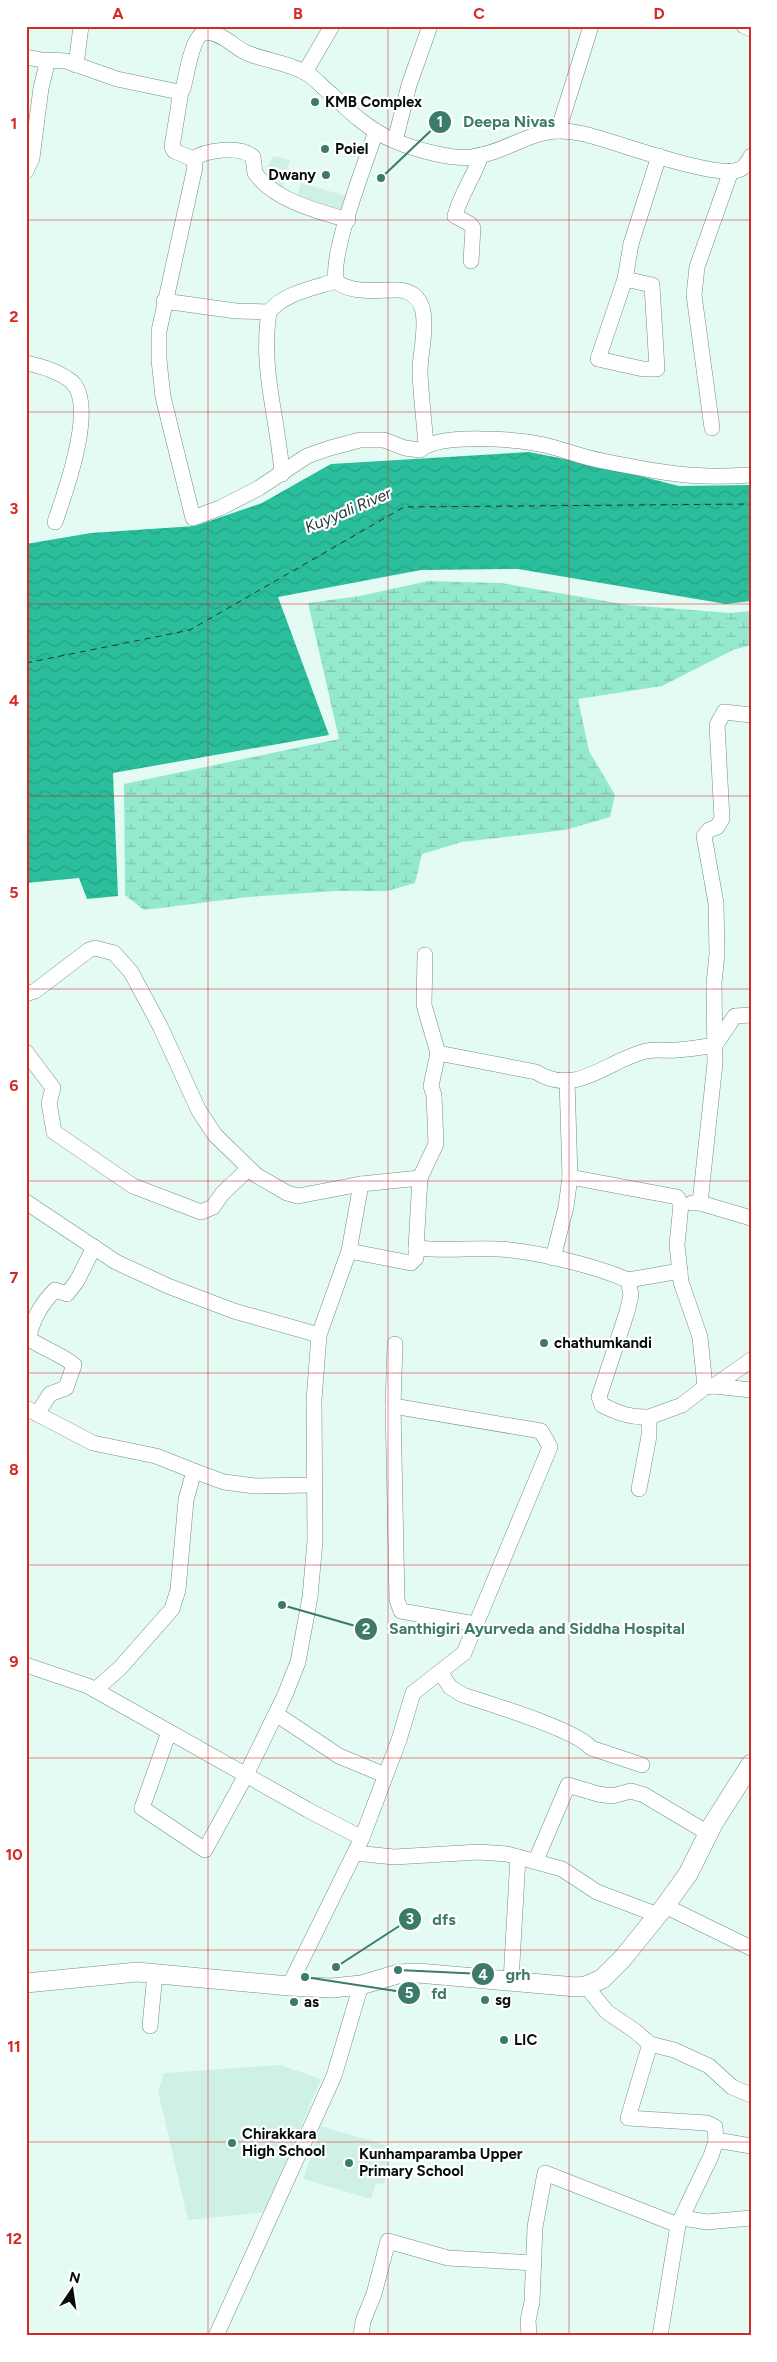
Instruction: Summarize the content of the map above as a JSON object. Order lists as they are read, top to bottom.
{
  "water": ["Kuyyali River"],
  "places": [
    "KMB Complex",
    "Poiel",
    "Dwany",
    "Deepa Nivas",
    "chathumkandi",
    "Santhigiri Ayurveda and Siddha Hospital",
    "dfs",
    "grh",
    "fd",
    "sg",
    "as",
    "LIC",
    "Chirakkara High School",
    "Kunhamparamba Upper Primary School"
  ],
  "north": "top",
  "grid": {
    "columns": [
      "A",
      "B",
      "C",
      "D"
    ],
    "rows": [
      "1",
      "2",
      "3",
      "4",
      "5",
      "6",
      "7",
      "8",
      "9",
      "10",
      "11",
      "12"
    ]
  }
}
